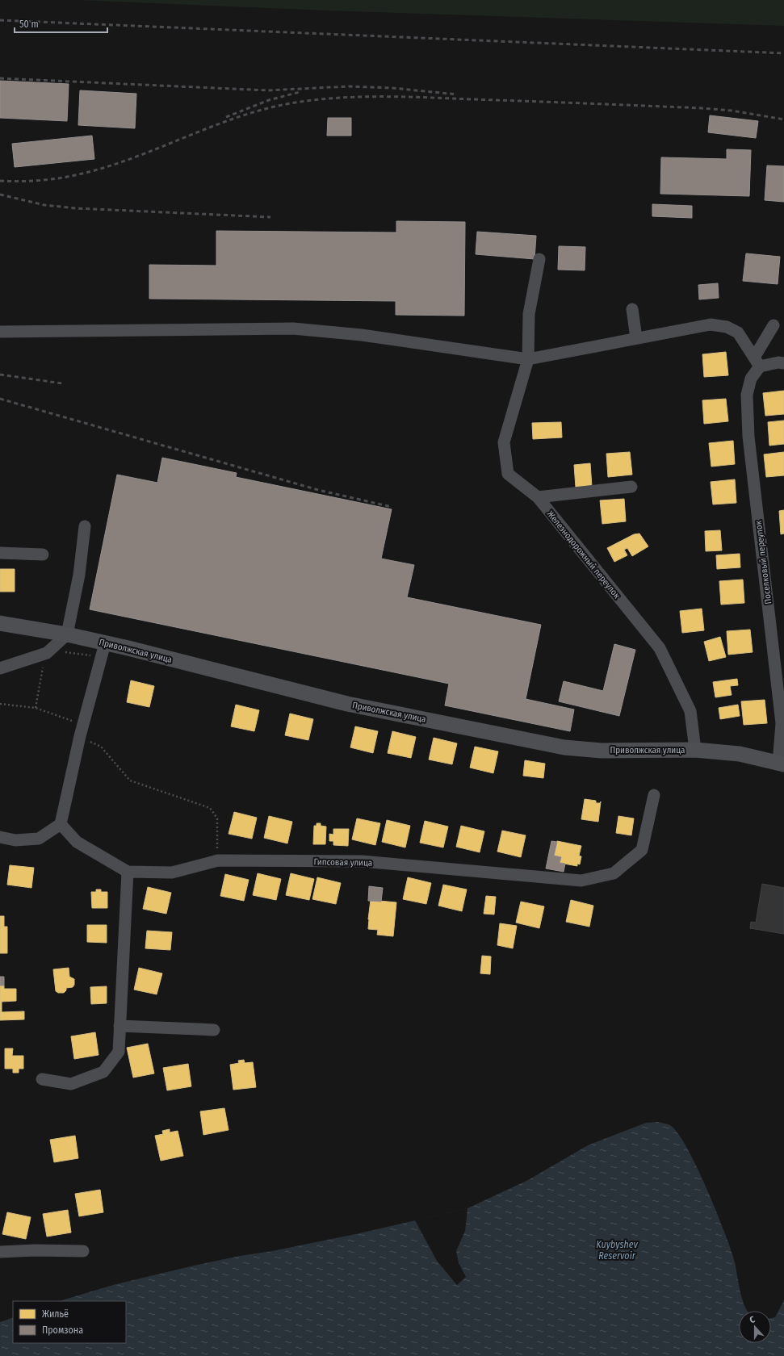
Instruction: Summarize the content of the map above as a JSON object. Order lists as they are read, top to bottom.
{
  "streets": {
    "main road": ["Приволжская улица"],
    "street": ["Железнодорожный переулок", "Поселковый переулок", "Гипсовая улица"]
  },
  "crossings": [
    ["Железнодорожный переулок", "Приволжская улица"],
    ["Поселковый переулок", "Приволжская улица"]
  ],
  "water": ["Kuybyshev Reservoir"],
  "legend": ["Жильё", "Промзона"],
  "scale_bar": "50 m",
  "north": "top"
}
